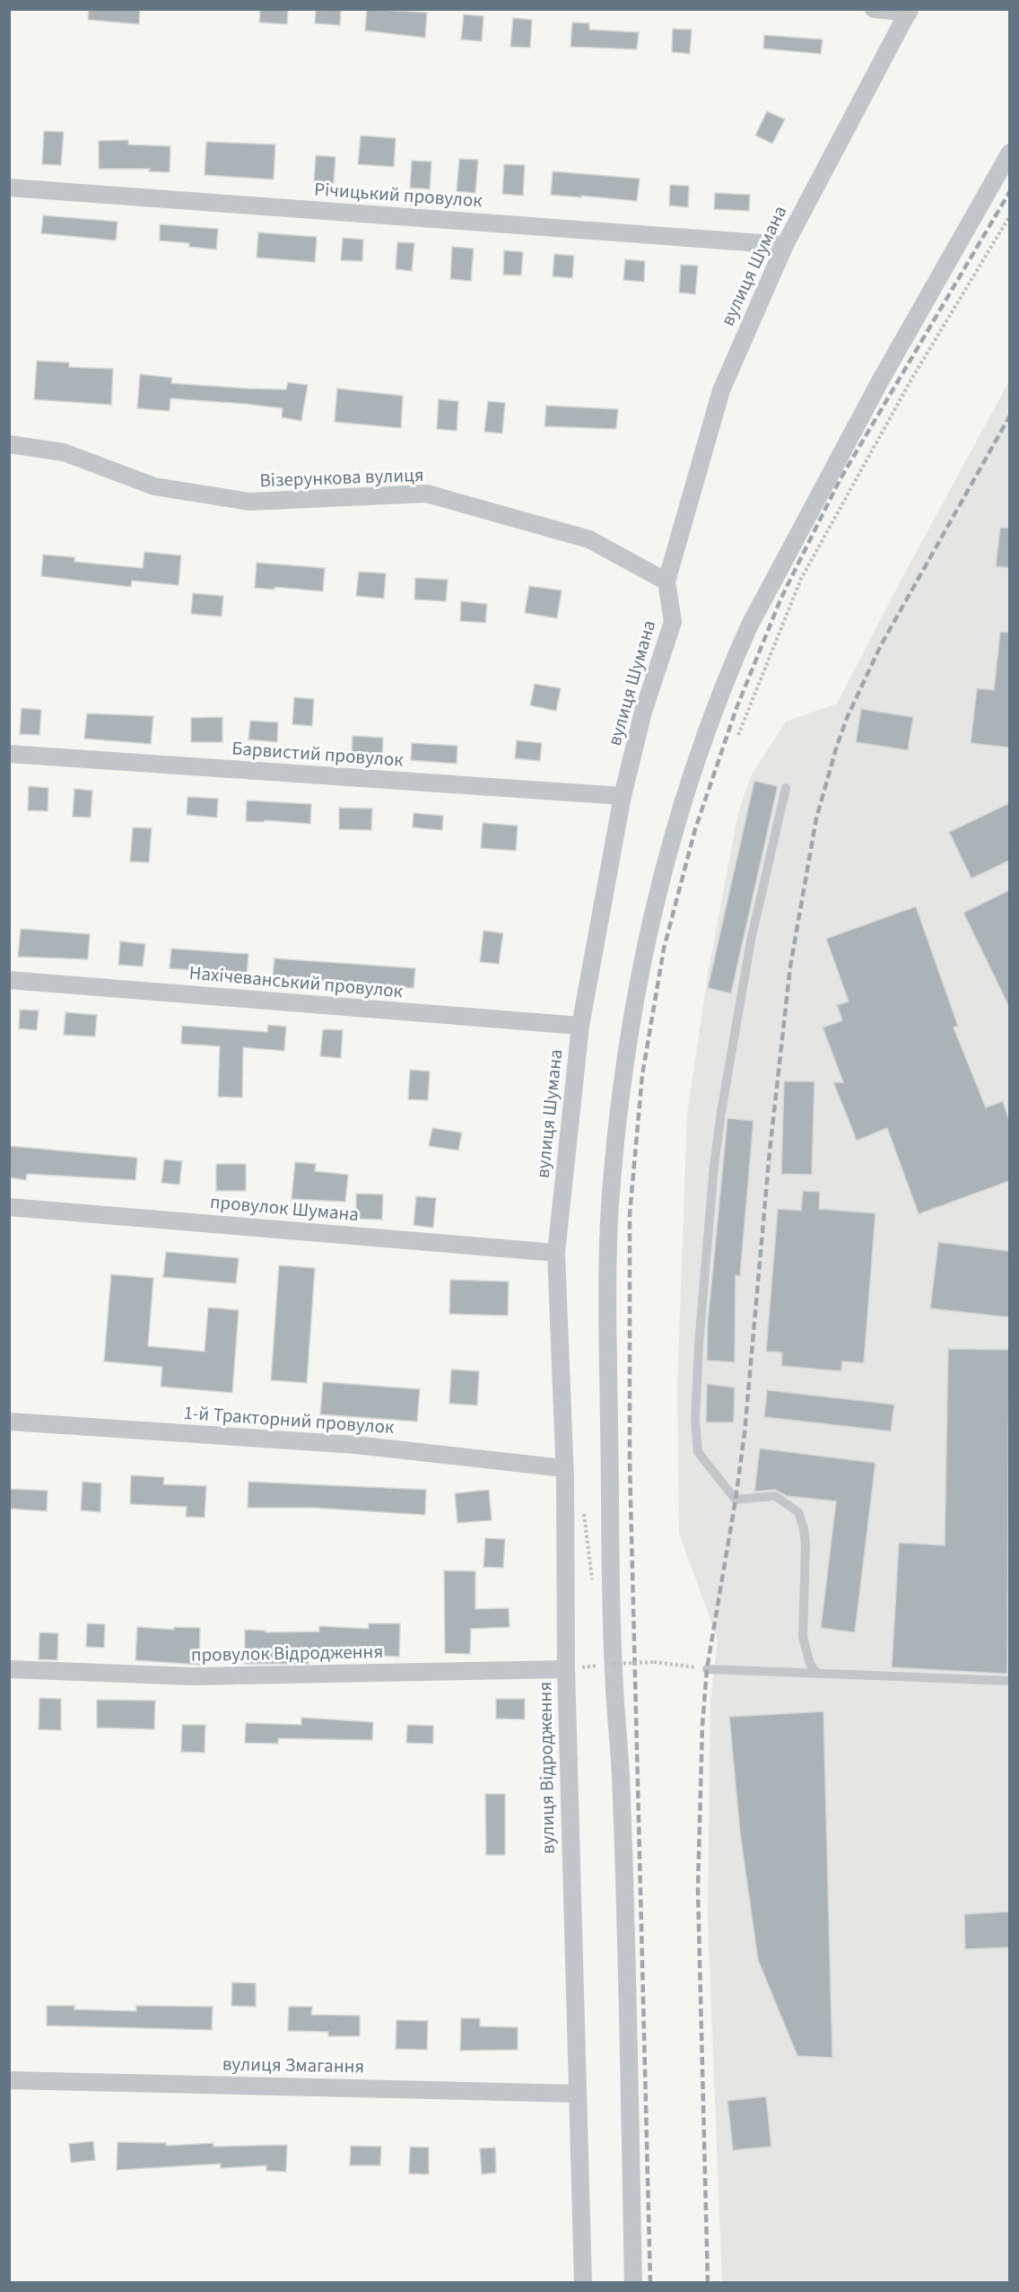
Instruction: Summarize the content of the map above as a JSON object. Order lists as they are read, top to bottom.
{
  "streets": {
    "street": [
      "Річицький провулок",
      "вулиця Шумана",
      "Візерункова вулиця",
      "Барвистий провулок",
      "Нахічеванський провулок",
      "провулок Шумана",
      "1-й Тракторний провулок",
      "провулок Відродження",
      "вулиця Відродження",
      "вулиця Змагання"
    ]
  },
  "crossings": [
    ["Річицький провулок", "вулиця Шумана"],
    ["вулиця Шумана", "Візерункова вулиця"],
    ["вулиця Шумана", "Барвистий провулок"],
    ["вулиця Шумана", "Нахічеванський провулок"],
    ["вулиця Шумана", "провулок Шумана"],
    ["вулиця Шумана", "вулиця Відродження"],
    ["провулок Шумана", "вулиця Відродження"],
    ["1-й Тракторний провулок", "вулиця Відродження"],
    ["провулок Відродження", "вулиця Відродження"],
    ["вулиця Відродження", "вулиця Змагання"]
  ]
}
